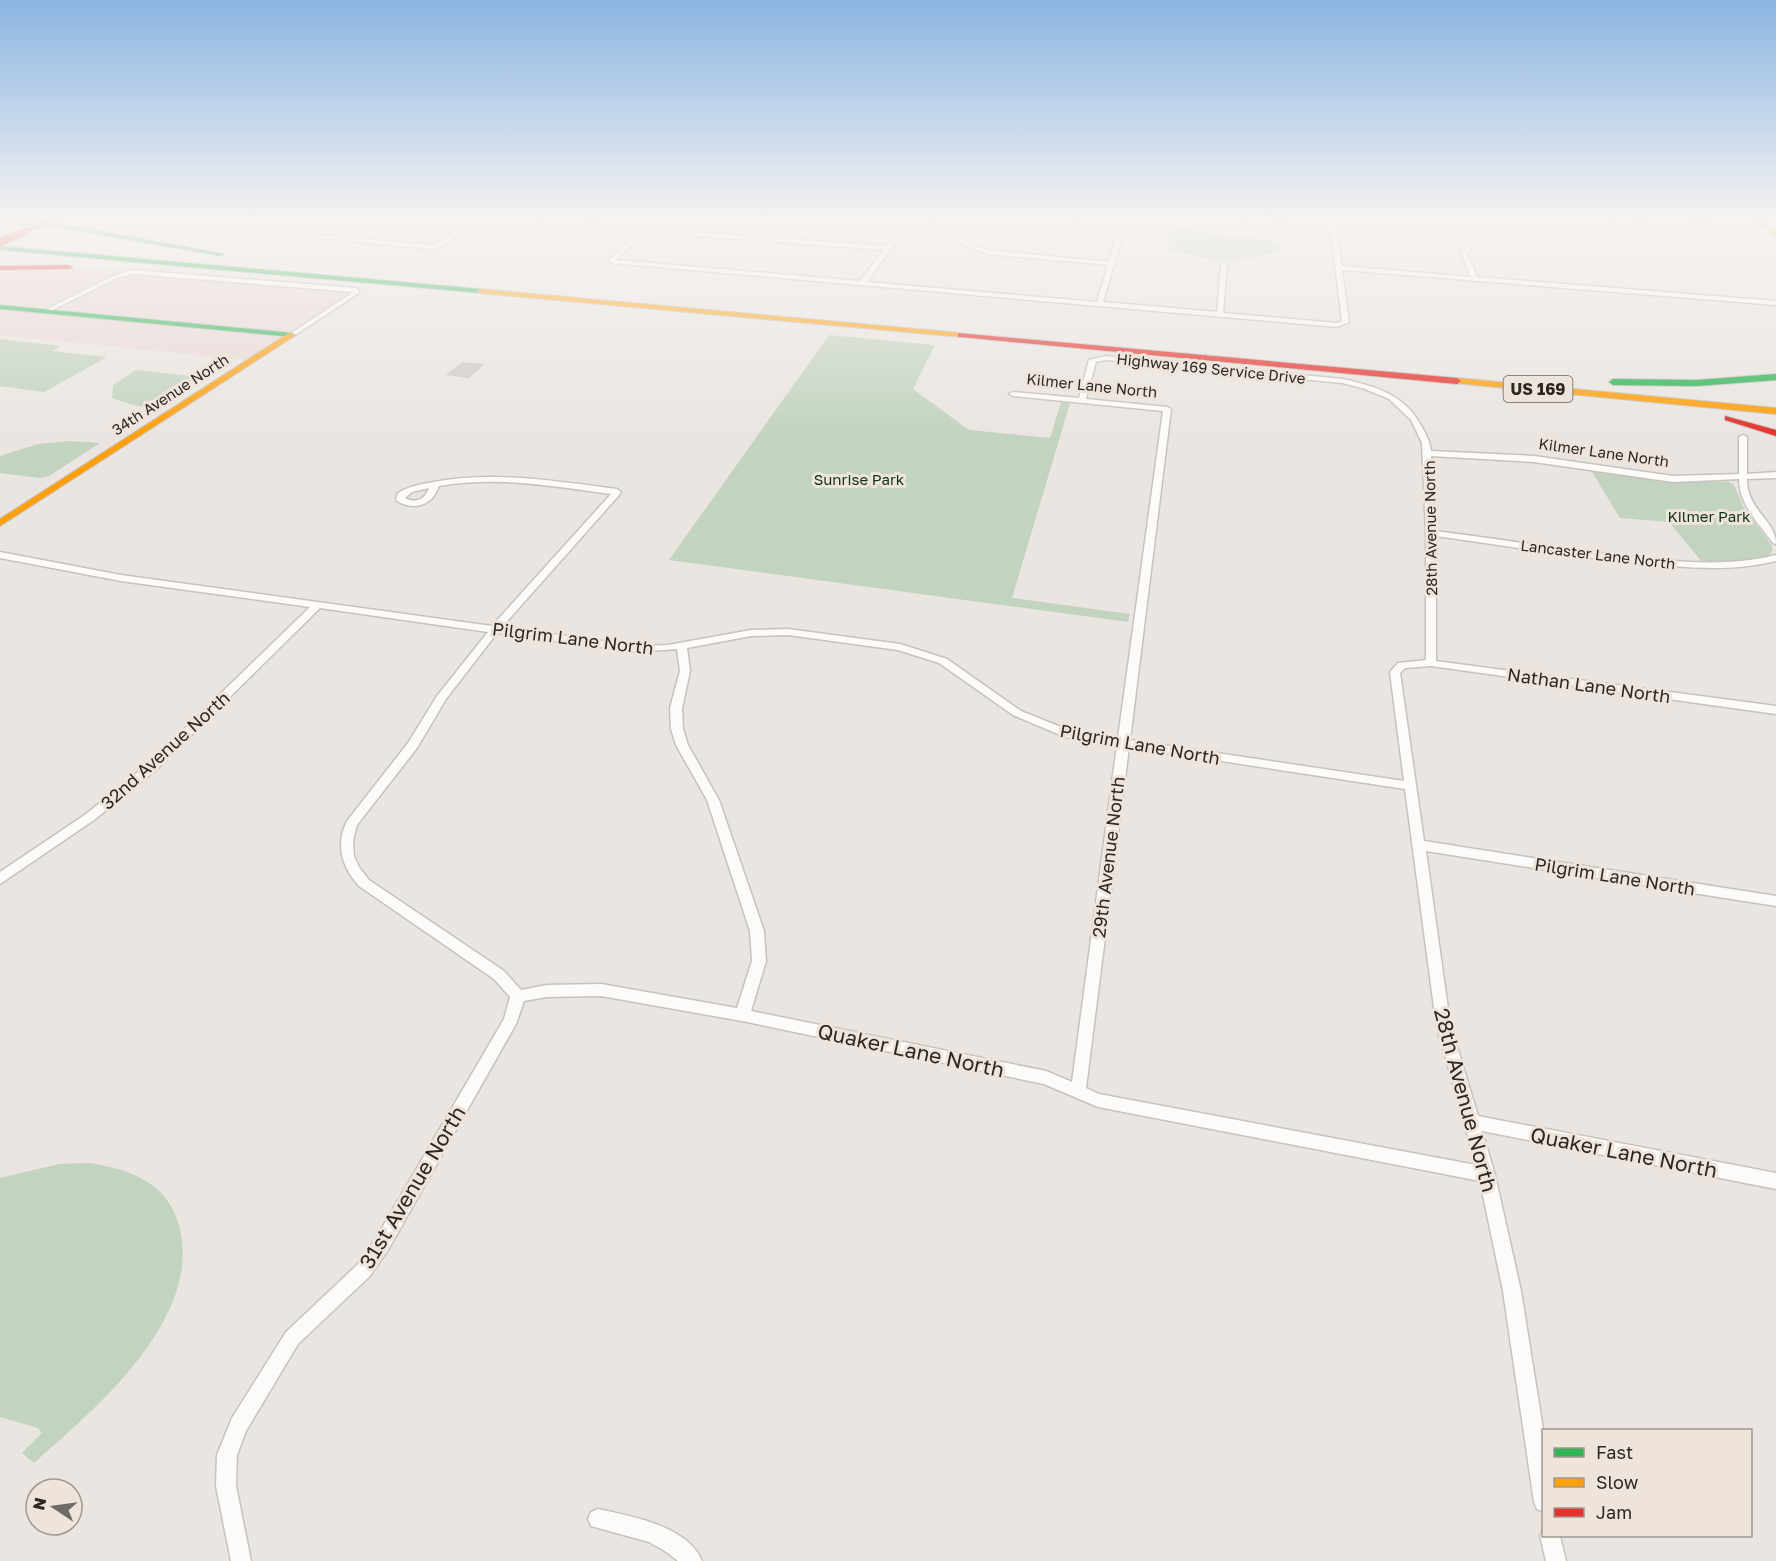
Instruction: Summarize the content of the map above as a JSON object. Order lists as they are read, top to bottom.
{
  "streets": {
    "main road": ["US 169", "34th Avenue North"],
    "street": [
      "Highway 169 Service Drive",
      "Kilmer Lane North",
      "28th Avenue North",
      "Lancaster Lane North",
      "Pilgrim Lane North",
      "Nathan Lane North",
      "32nd Avenue North",
      "29th Avenue North",
      "Quaker Lane North",
      "31st Avenue North"
    ]
  },
  "crossings": [
    ["Highway 169 Service Drive", "Kilmer Lane North"],
    ["Highway 169 Service Drive", "28th Avenue North"],
    ["Kilmer Lane North", "28th Avenue North"],
    ["Kilmer Lane North", "29th Avenue North"],
    ["28th Avenue North", "Lancaster Lane North"],
    ["28th Avenue North", "Pilgrim Lane North"],
    ["28th Avenue North", "Nathan Lane North"],
    ["28th Avenue North", "Quaker Lane North"],
    ["Pilgrim Lane North", "32nd Avenue North"],
    ["Pilgrim Lane North", "29th Avenue North"],
    ["29th Avenue North", "Quaker Lane North"],
    ["Quaker Lane North", "31st Avenue North"]
  ],
  "parks": ["Sunrise Park", "Kilmer Park"],
  "legend": ["Fast", "Slow", "Jam"],
  "north": "left"
}
